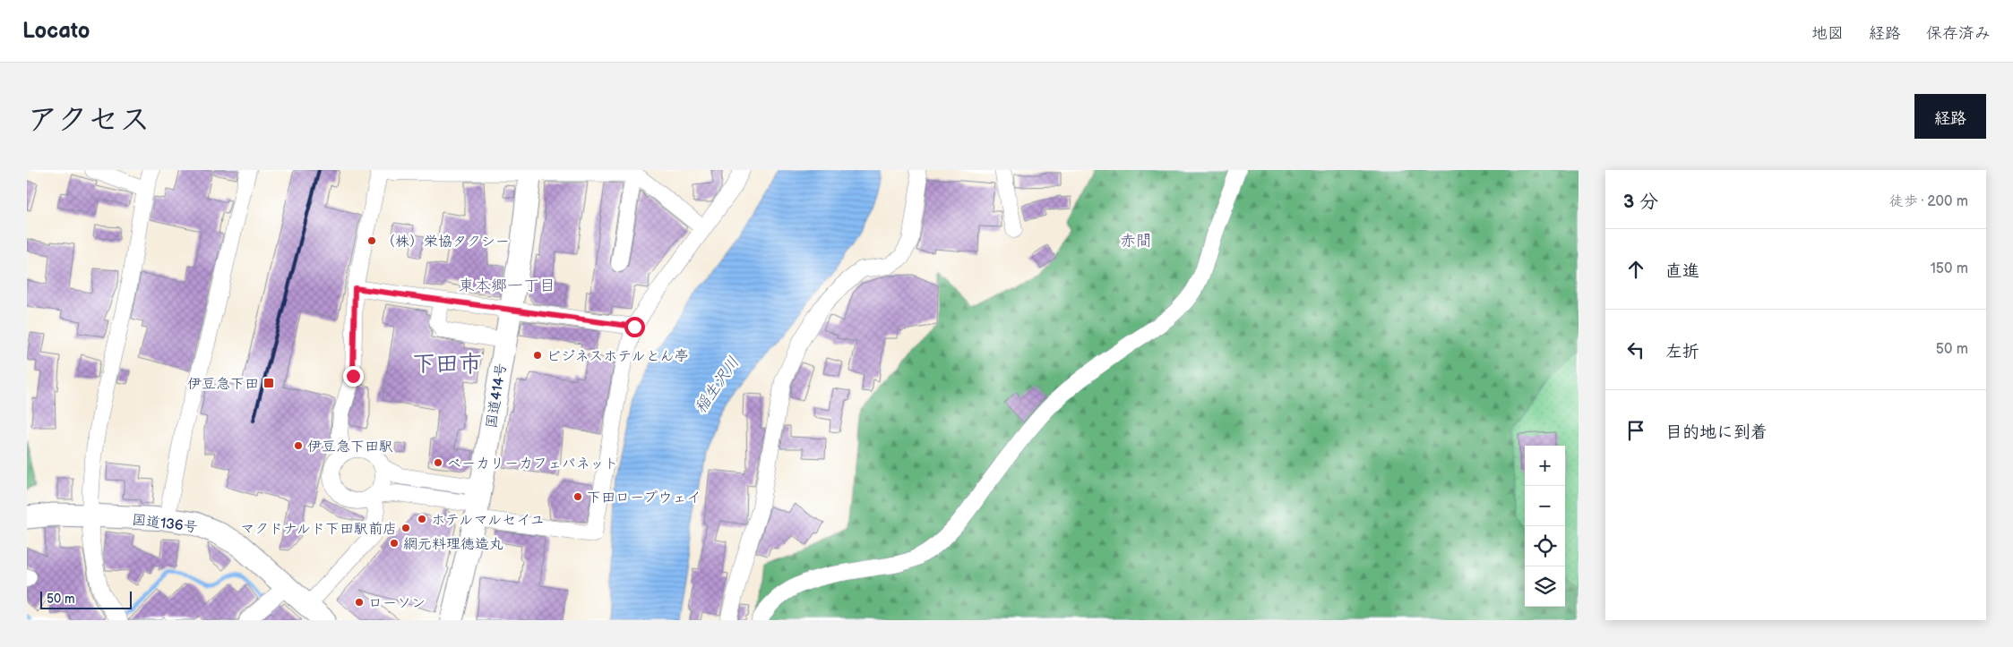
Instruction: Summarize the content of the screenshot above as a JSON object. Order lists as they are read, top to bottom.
{
  "streets": {
    "highway": ["国道414号", "国道136号"]
  },
  "districts": ["赤間", "東本郷一丁目", "下田市"],
  "water": ["稲生沢川"],
  "places": {
    "other": [
      "（株）栄協タクシー",
      "ビジネスホテルとん亭",
      "伊豆急下田駅",
      "ベーカリーカフェパネット",
      "下田ロープウェイ",
      "ホテルマルセイユ",
      "マクドナルド下田駅前店",
      "網元料理徳造丸",
      "ローソン"
    ],
    "transit": ["伊豆急下田"]
  },
  "scale_bar": "50 m",
  "page": {
    "header": "Locato",
    "nav": ["地図", "経路", "保存済み"],
    "title": "アクセス",
    "buttons": "経路",
    "heading": ["3 分", "徒歩 · 200 m"],
    "list": [
      ["直進", "150 m"],
      ["左折", "50 m"],
      "目的地に到着"
    ],
    "map_buttons": ["+", "−"],
    "scale": "50 m"
  }
}
